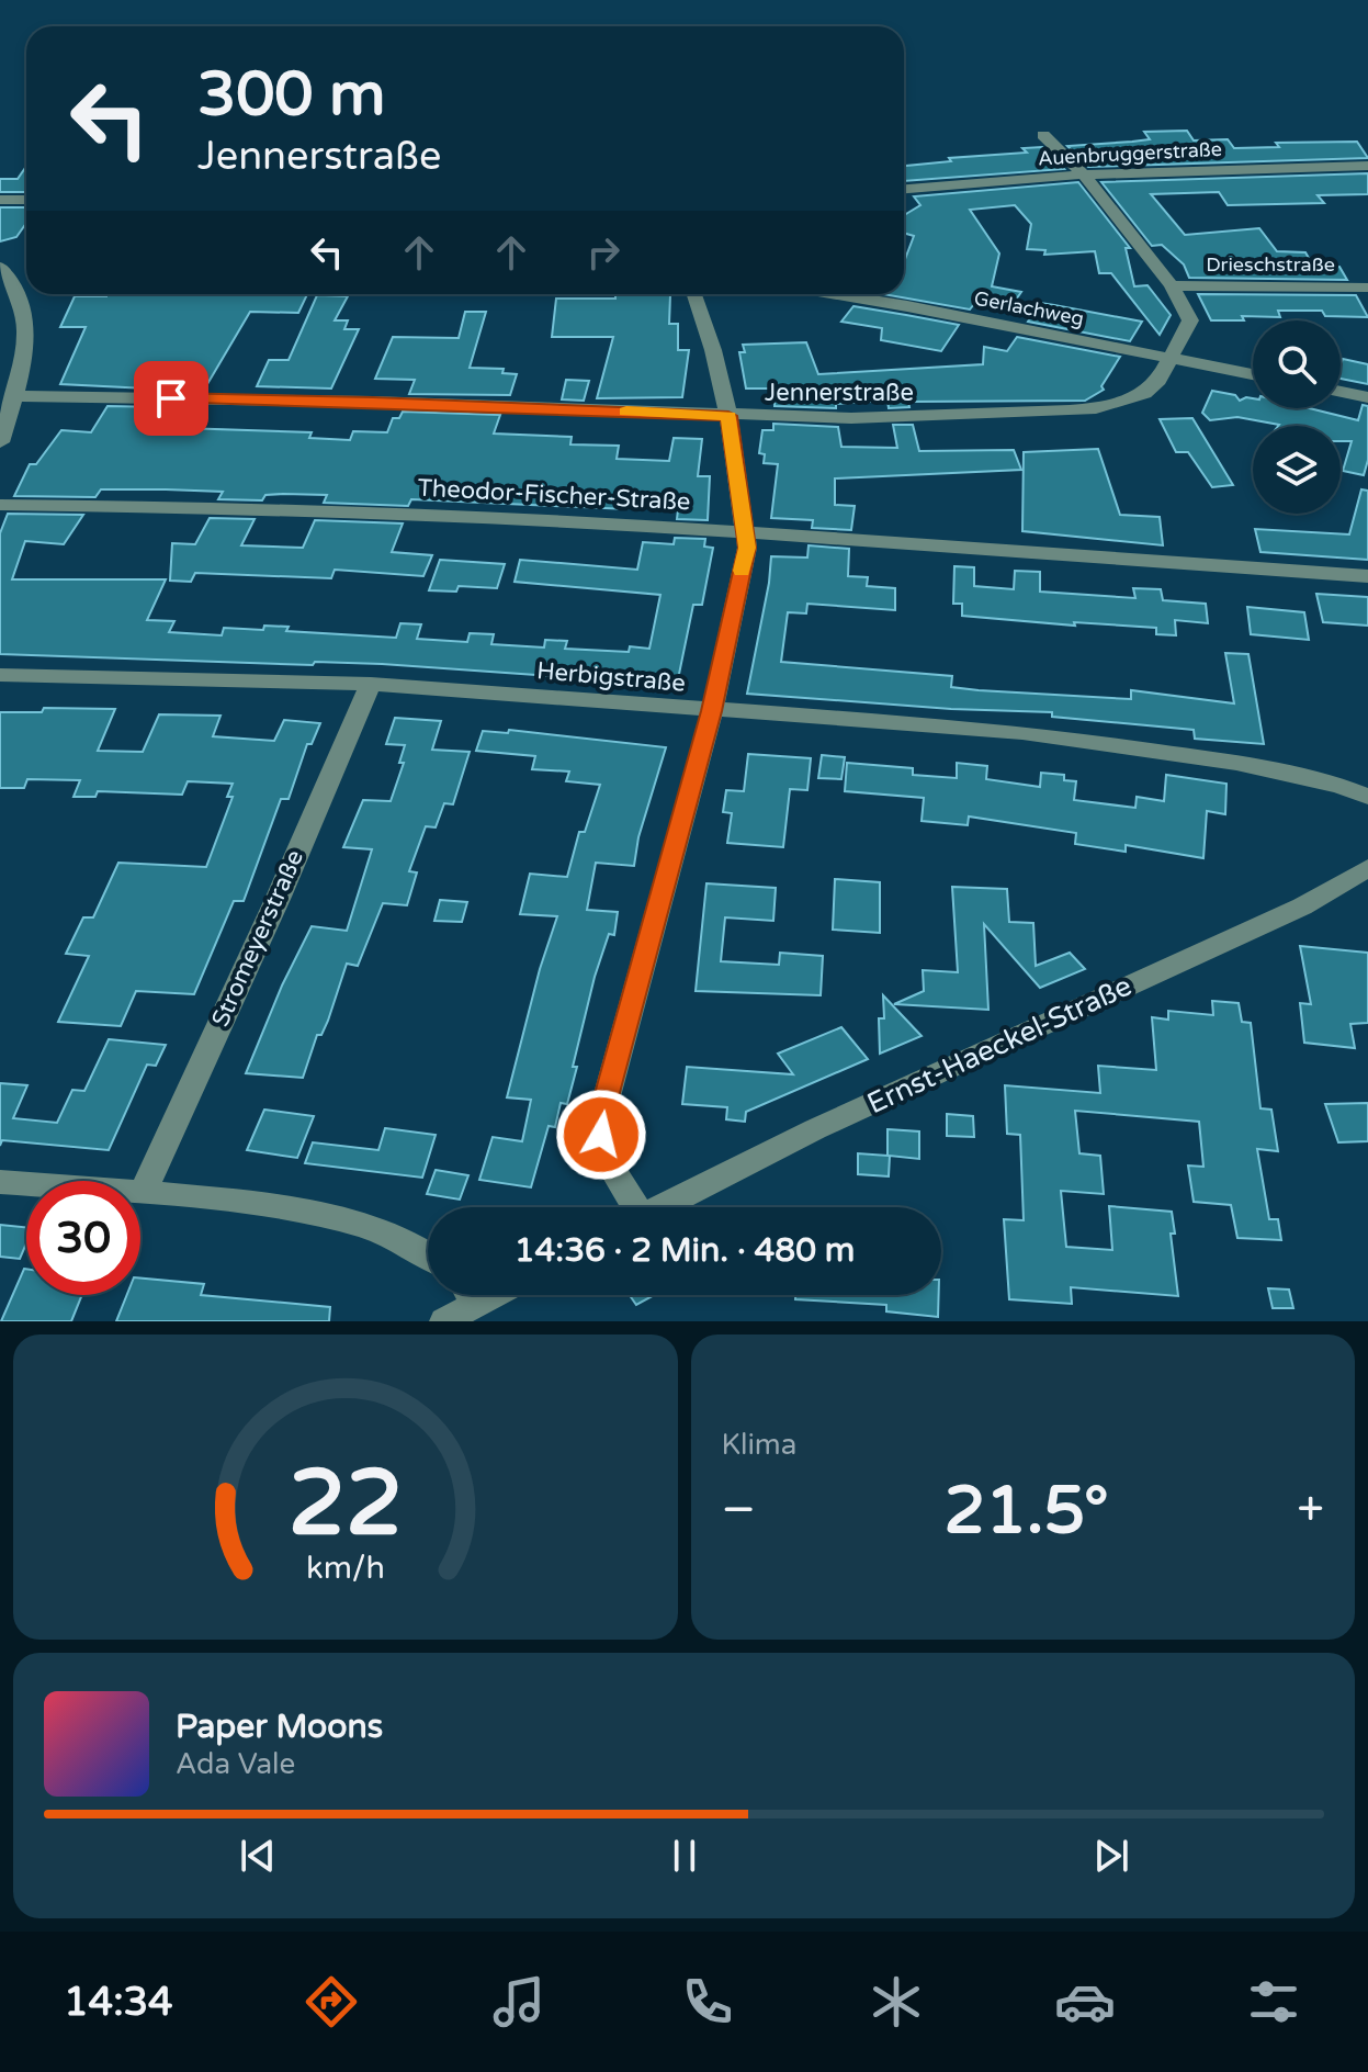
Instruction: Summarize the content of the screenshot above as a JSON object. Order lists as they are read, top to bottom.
{
  "streets": {
    "street": [
      "Auenbruggerstraße",
      "Drieschstraße",
      "Gerlachweg",
      "Jennerstraße",
      "Theodor-Fischer-Straße",
      "Herbigstraße",
      "Stromeyerstraße",
      "Ernst-Haeckel-Straße"
    ]
  },
  "crossings": [
    ["Drieschstraße", "Jennerstraße"],
    ["Gerlachweg", "Jennerstraße"],
    ["Herbigstraße", "Stromeyerstraße"]
  ],
  "page": {
    "turn": ["300 m", "Jennerstraße"],
    "limit": "30",
    "trip": "14:36 · 2 Min. · 480 m",
    "tile": "Klima",
    "heat": ["−", "21.5°", "+"],
    "song": ["Paper Moons", "Ada Vale"],
    "tabs": "14:34",
    "gauge": ["22", "km/h"]
  }
}
